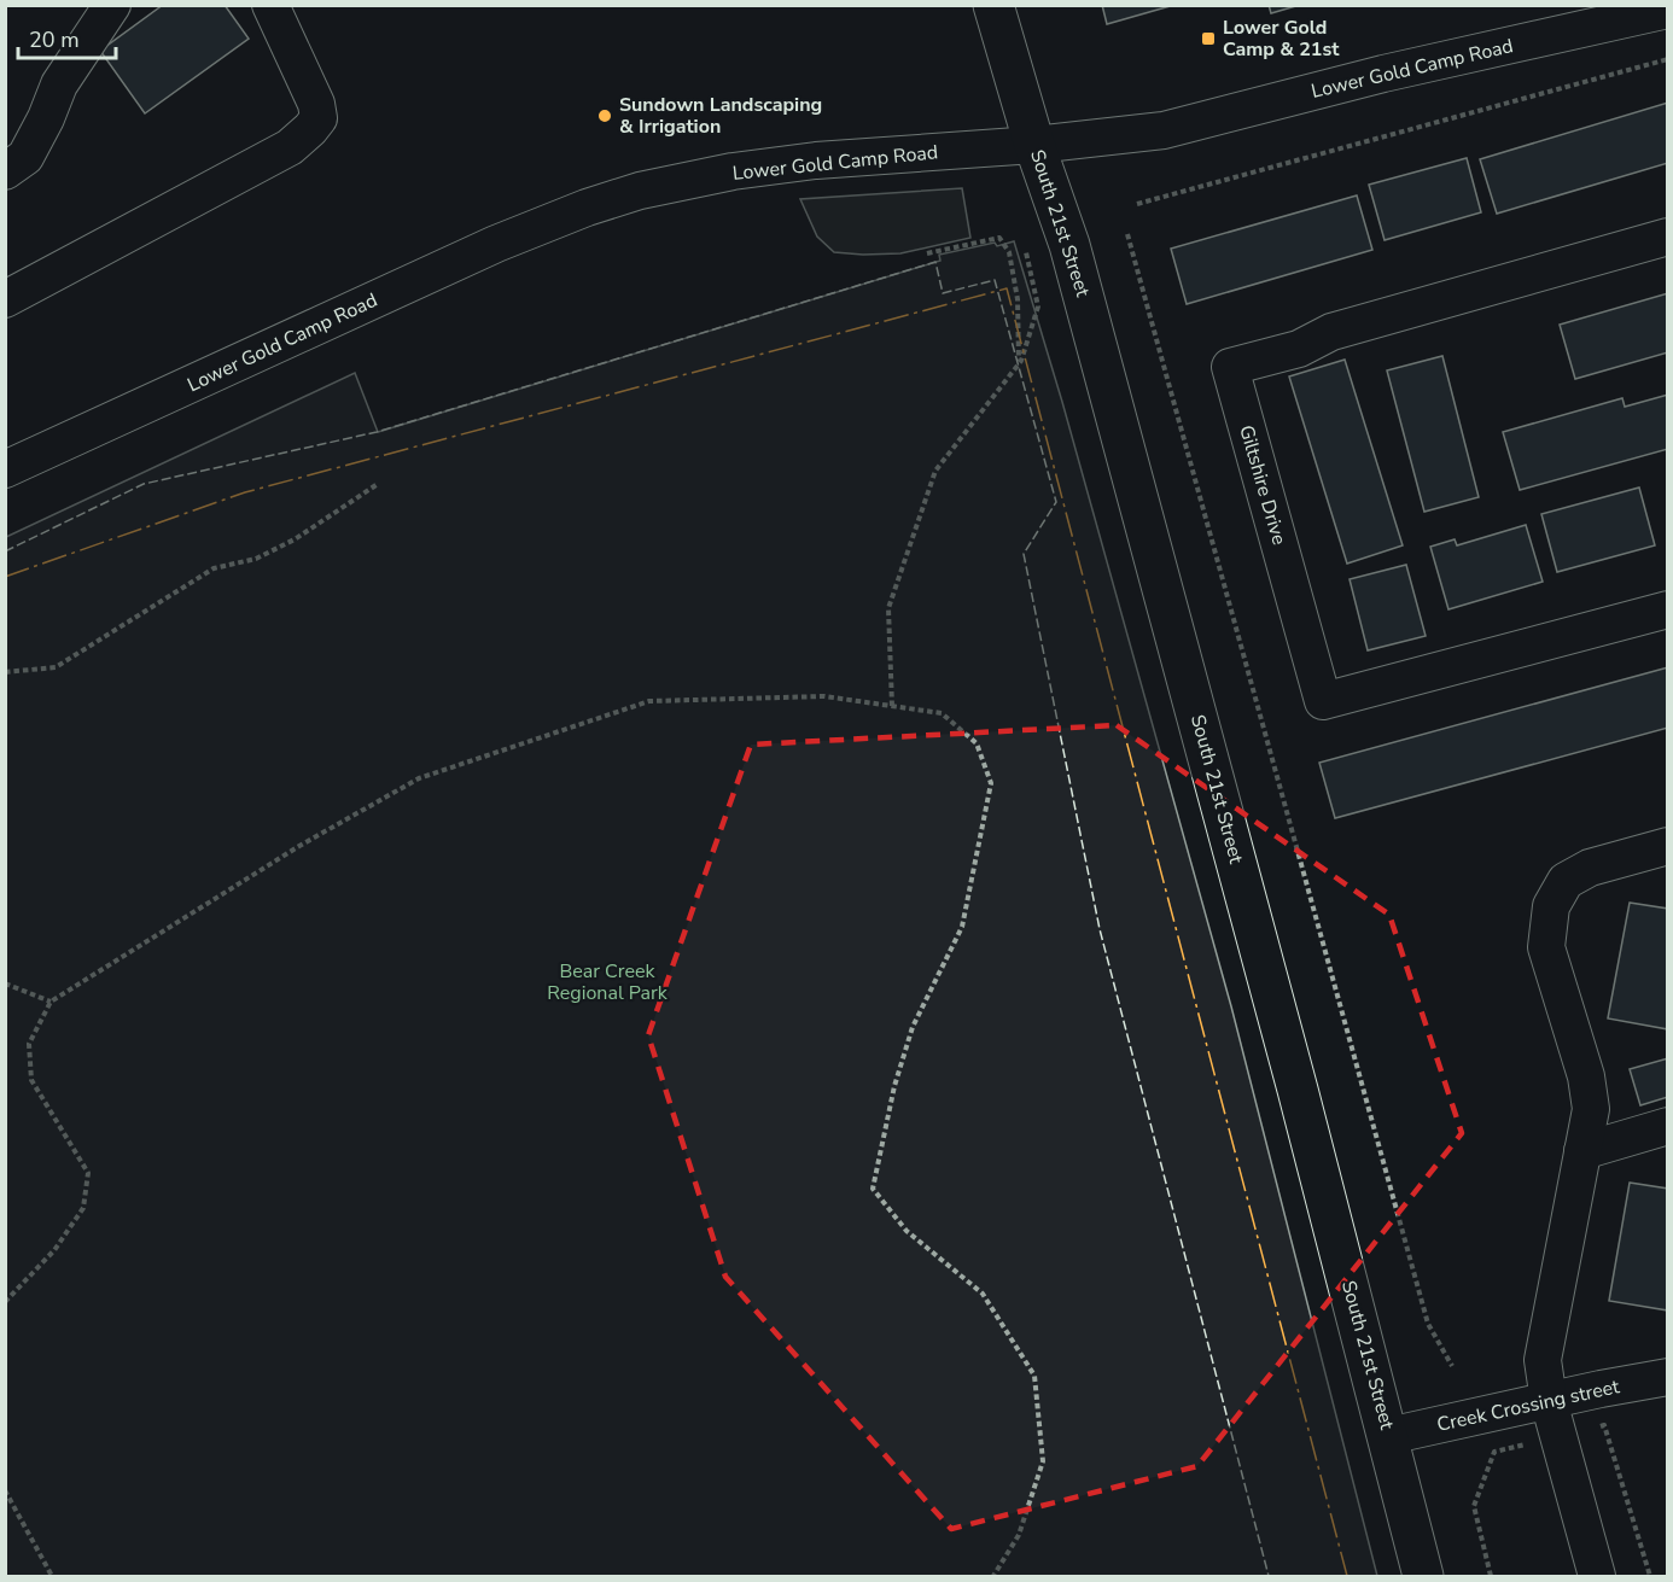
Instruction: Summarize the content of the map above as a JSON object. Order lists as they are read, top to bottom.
{
  "streets": {
    "main road": ["South 21st Street"],
    "street": ["Lower Gold Camp Road", "Giltshire Drive", "Creek Crossing street"]
  },
  "crossings": [
    ["Lower Gold Camp Road", "South 21st Street"],
    ["South 21st Street", "Creek Crossing street"]
  ],
  "parks": ["Bear Creek Regional Park"],
  "places": {
    "transit": ["Lower Gold Camp & 21st"],
    "other": ["Sundown Landscaping & Irrigation"]
  },
  "scale_bar": "20 m"
}
